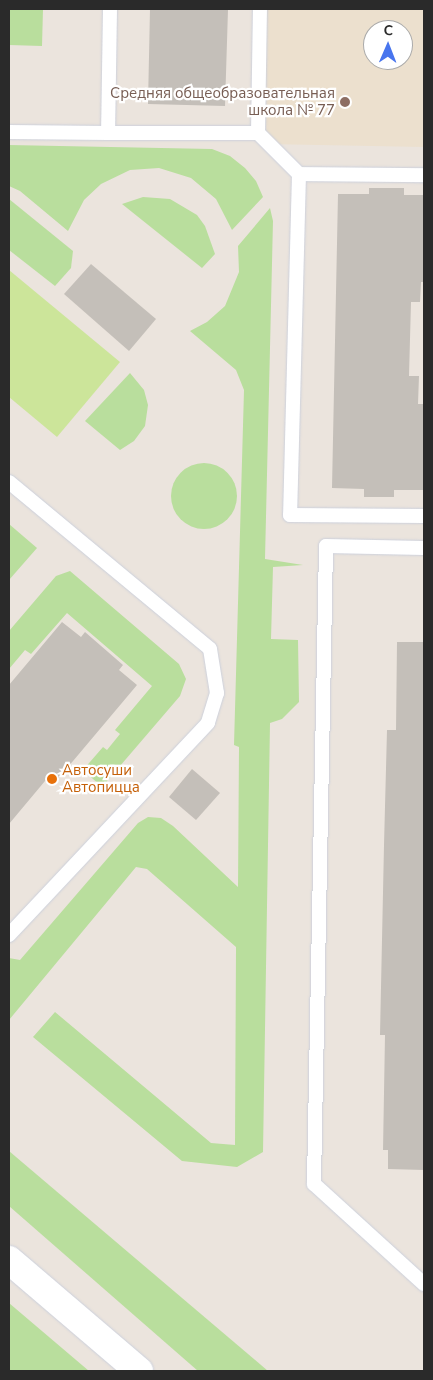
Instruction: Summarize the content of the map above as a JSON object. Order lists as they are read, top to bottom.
{
  "places": ["Средняя общеобразовательная школа № 77", "Автосуши Автопицца"],
  "north": "top"
}
